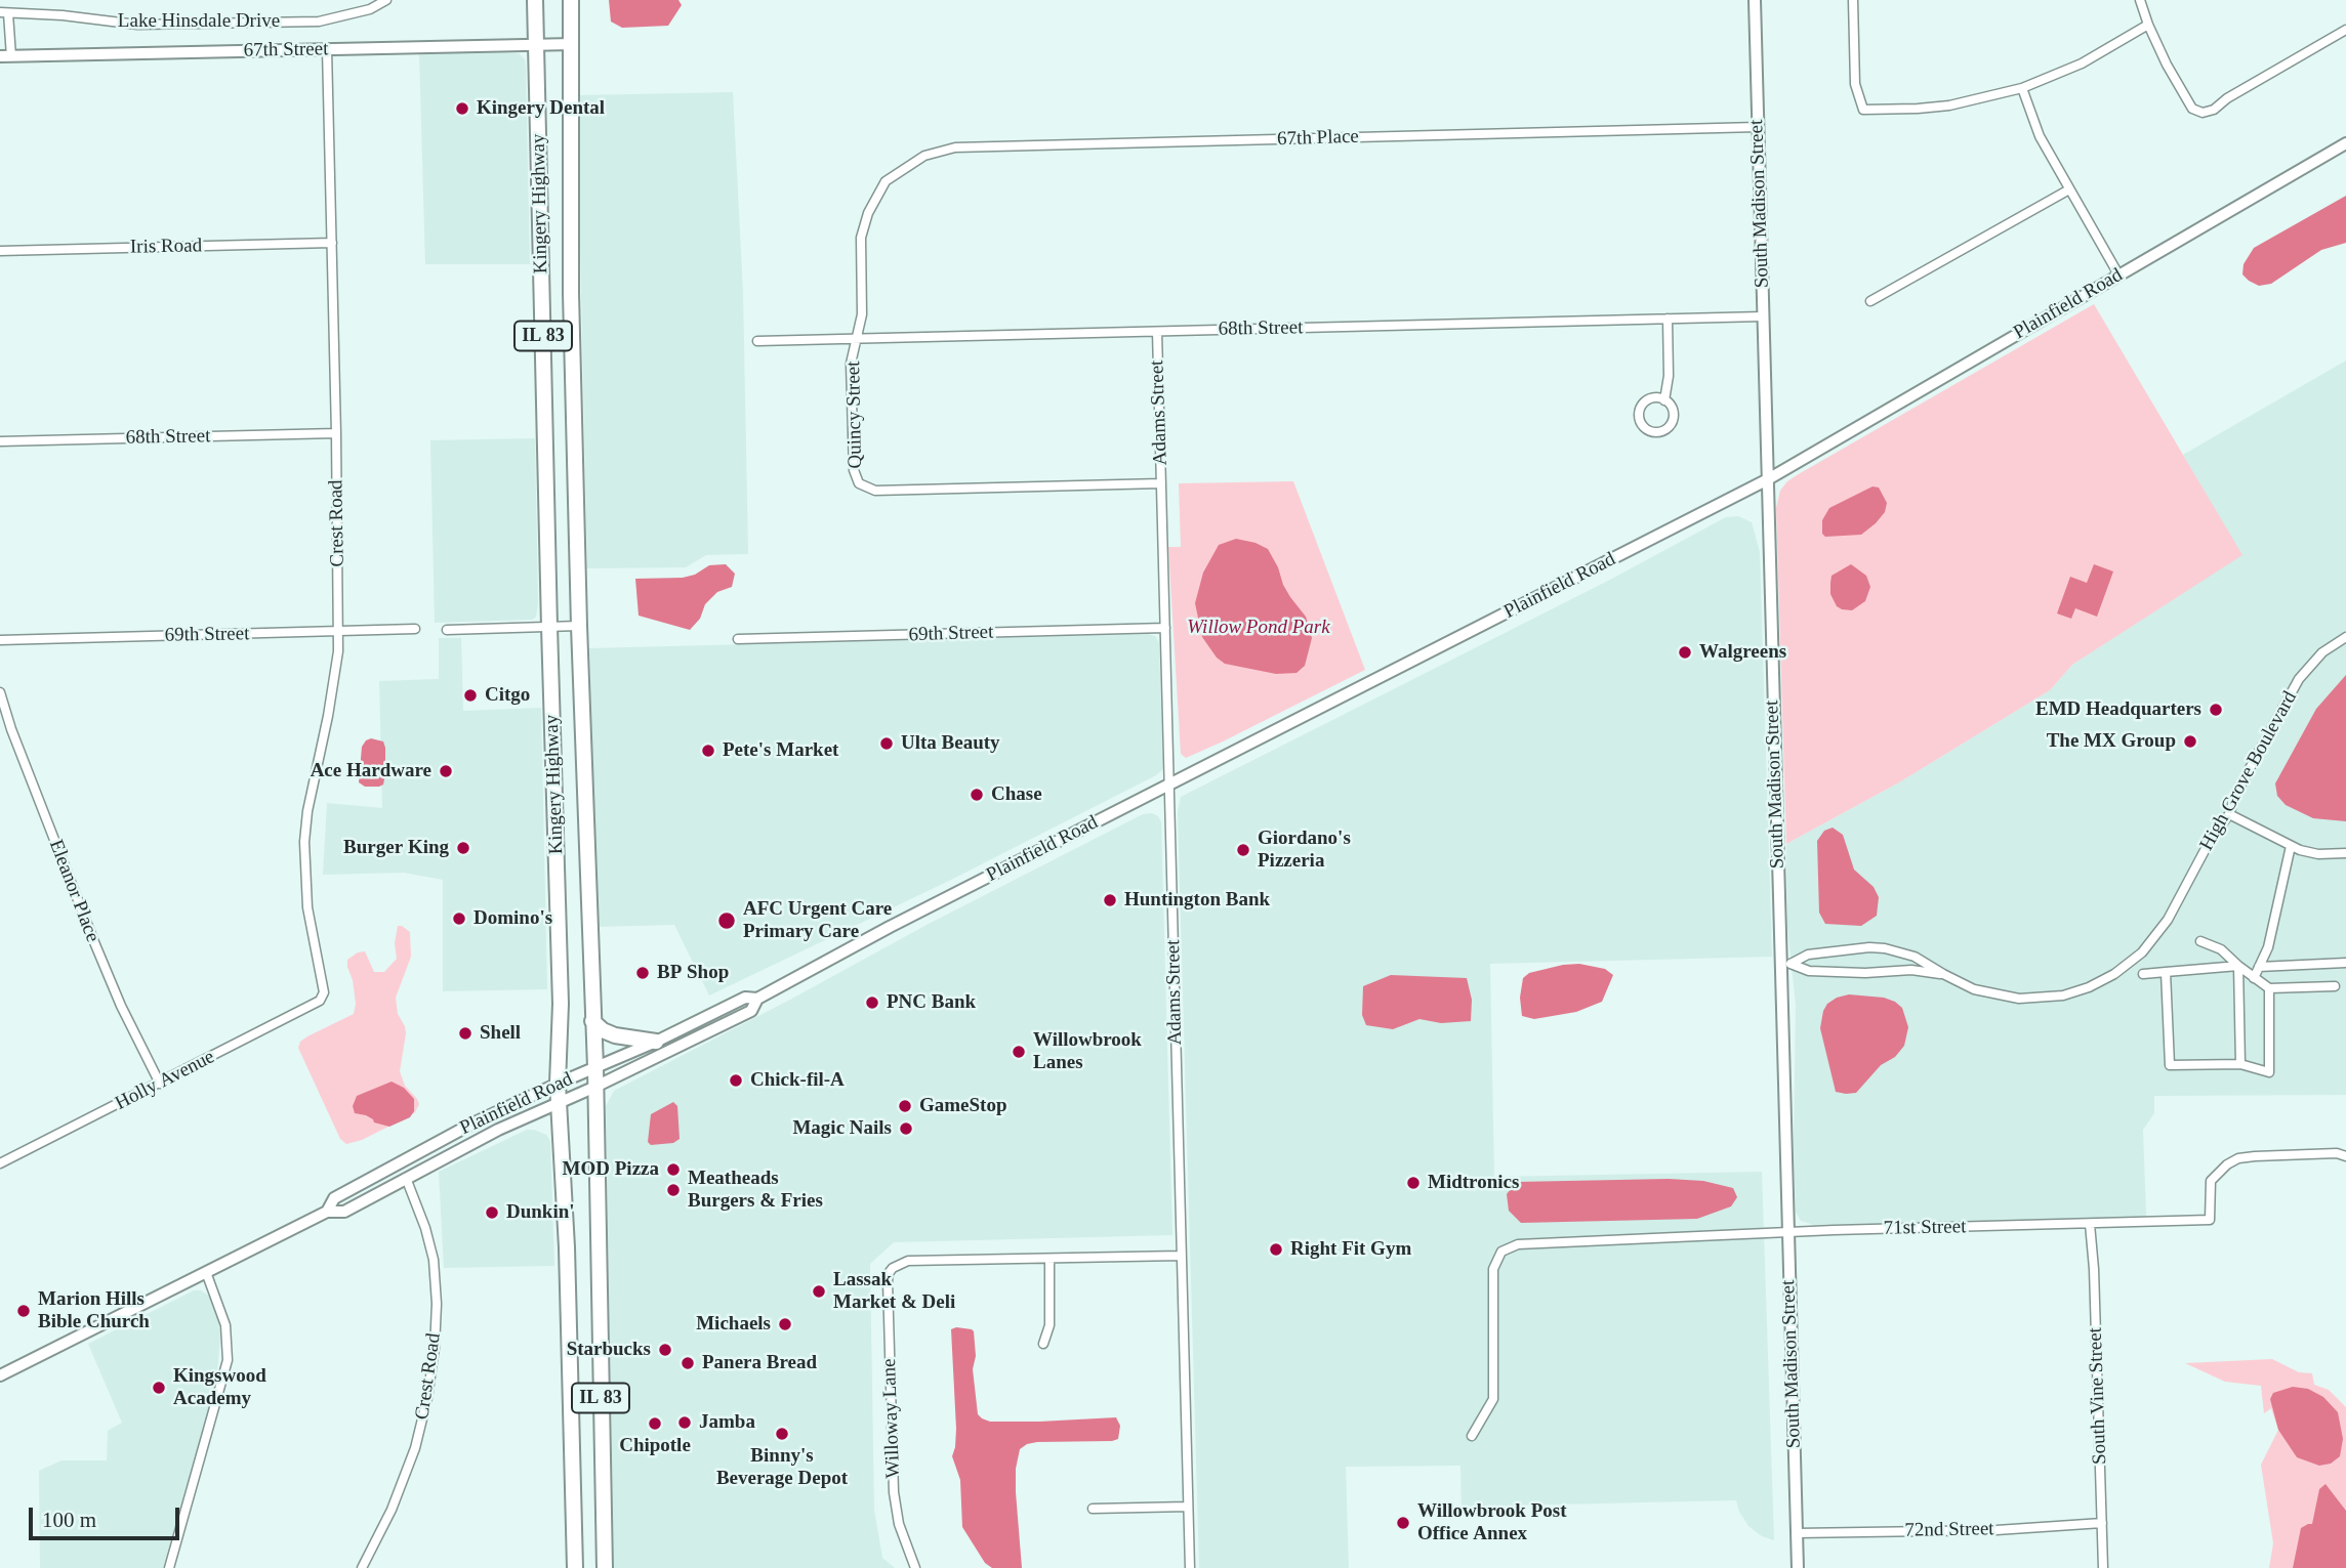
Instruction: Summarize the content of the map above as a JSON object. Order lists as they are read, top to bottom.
{
  "streets": {
    "highway": ["Kingery Highway", "IL 83"],
    "main road": ["67th Street", "South Madison Street", "Plainfield Road"],
    "street": [
      "Lake Hinsdale Drive",
      "67th Place",
      "Iris Road",
      "68th Street",
      "Adams Street",
      "Quincy Street",
      "Crest Road",
      "69th Street",
      "High Grove Boulevard",
      "Eleanor Place",
      "Holly Avenue",
      "71st Street",
      "South Vine Street",
      "Willoway Lane",
      "72nd Street"
    ]
  },
  "crossings": [
    ["Lake Hinsdale Drive", "67th Street"],
    ["67th Street", "Kingery Highway"],
    ["67th Street", "Crest Road"],
    ["67th Place", "South Madison Street"],
    ["67th Place", "Quincy Street"],
    ["Kingery Highway", "Plainfield Road"],
    ["South Madison Street", "Plainfield Road"],
    ["South Madison Street", "68th Street"],
    ["South Madison Street", "71st Street"],
    ["South Madison Street", "72nd Street"],
    ["Iris Road", "Crest Road"],
    ["Plainfield Road", "Adams Street"],
    ["Plainfield Road", "Crest Road"],
    ["68th Street", "Adams Street"],
    ["68th Street", "Quincy Street"],
    ["68th Street", "Crest Road"],
    ["Adams Street", "Quincy Street"],
    ["Adams Street", "69th Street"],
    ["Crest Road", "69th Street"],
    ["Crest Road", "Holly Avenue"],
    ["Eleanor Place", "Holly Avenue"],
    ["71st Street", "South Vine Street"],
    ["South Vine Street", "72nd Street"]
  ],
  "parks": ["Willow Pond Park"],
  "places": [
    "Kingery Dental",
    "Walgreens",
    "Citgo",
    "EMD Headquarters",
    "The MX Group",
    "Ulta Beauty",
    "Pete's Market",
    "Ace Hardware",
    "Chase",
    "Burger King",
    "Giordano's Pizzeria",
    "Huntington Bank",
    "Domino's",
    "AFC Urgent Care Primary Care",
    "BP Shop",
    "PNC Bank",
    "Shell",
    "Willowbrook Lanes",
    "Chick-fil-A",
    "GameStop",
    "Magic Nails",
    "MOD Pizza",
    "Midtronics",
    "Meatheads Burgers & Fries",
    "Dunkin'",
    "Right Fit Gym",
    "Lassak Market & Deli",
    "Marion Hills Bible Church",
    "Michaels",
    "Starbucks",
    "Panera Bread",
    "Kingswood Academy",
    "Jamba",
    "Chipotle",
    "Binny's Beverage Depot",
    "Willowbrook Post Office Annex"
  ],
  "scale_bar": "100 m"
}
